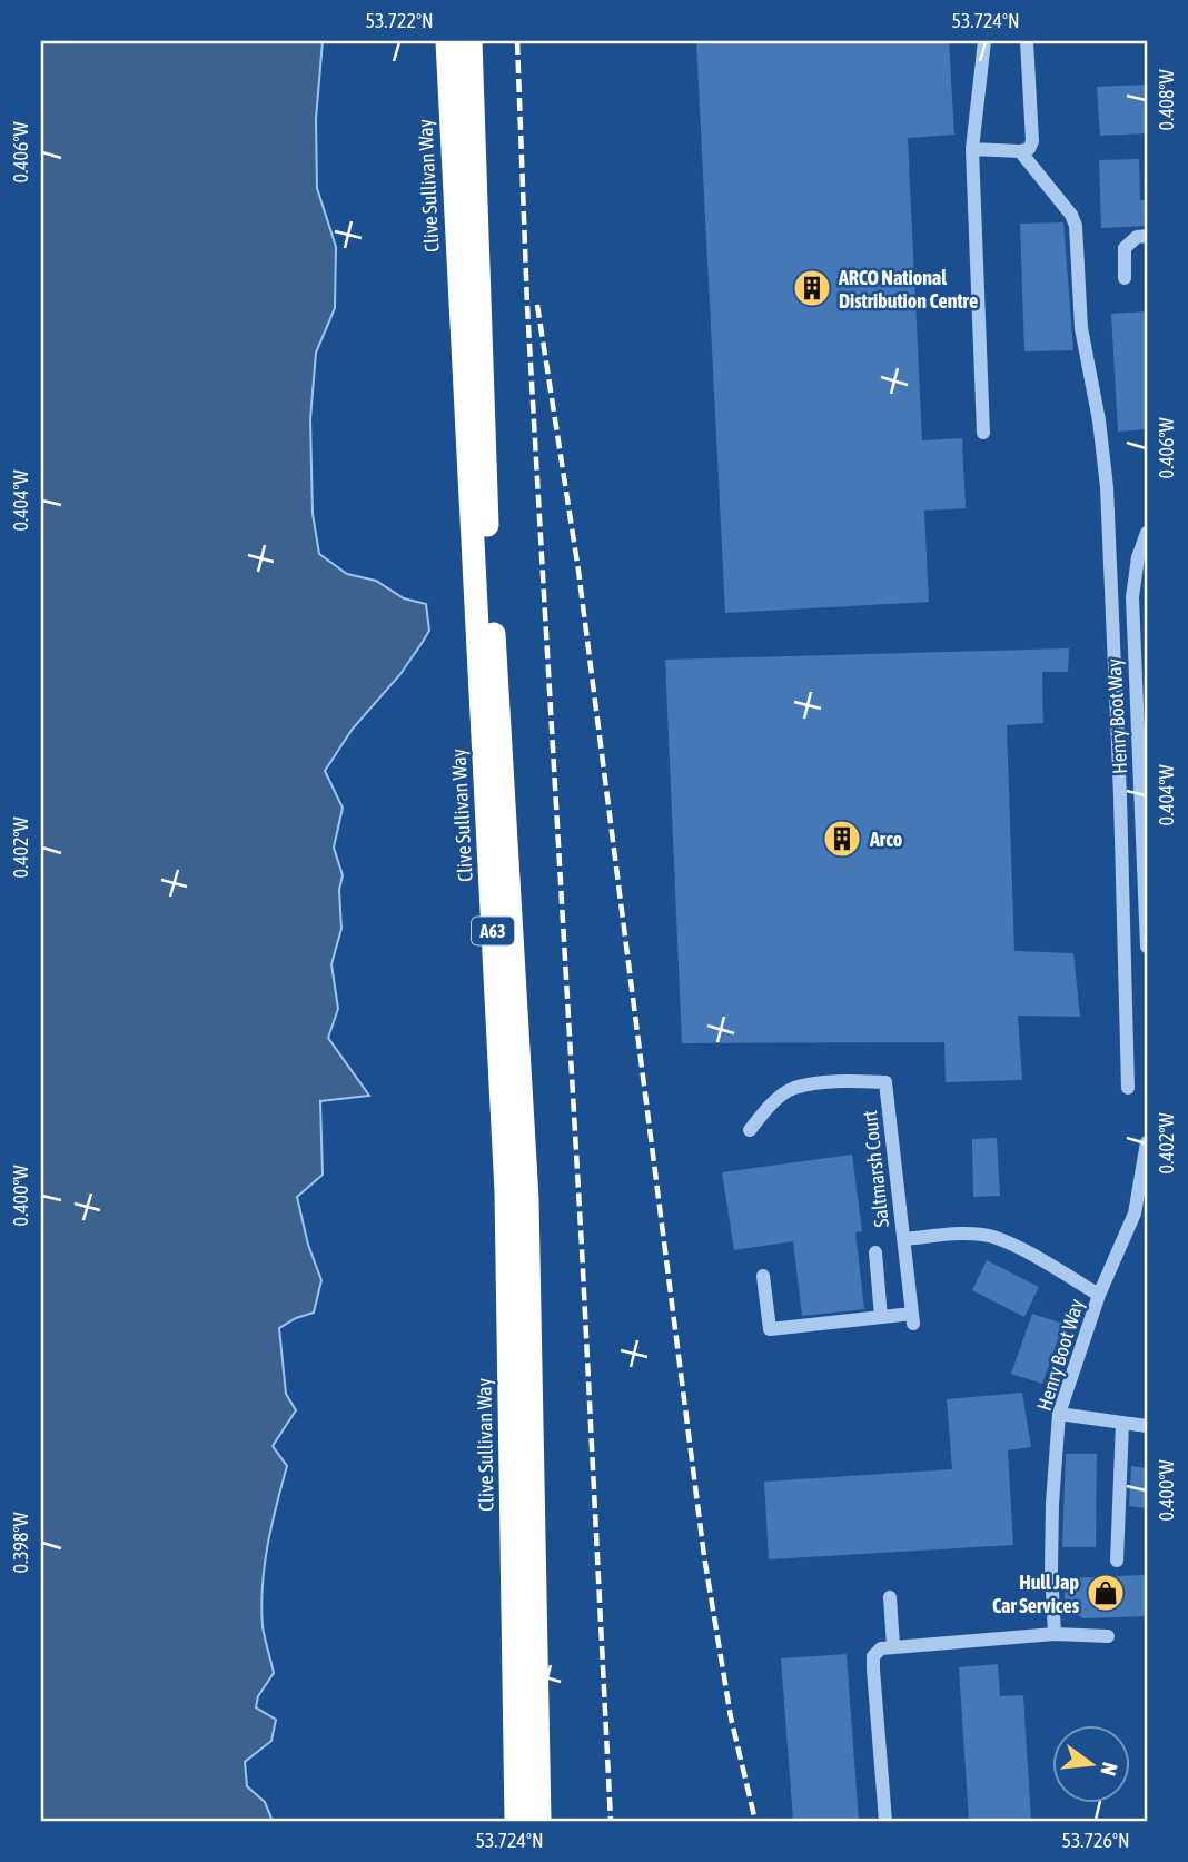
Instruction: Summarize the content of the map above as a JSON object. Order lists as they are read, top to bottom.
{
  "streets": {
    "highway": ["Clive Sullivan Way", "A63"],
    "street": ["Henry Boot Way", "Saltmarsh Court"]
  },
  "crossings": [
    ["Henry Boot Way", "Saltmarsh Court"]
  ],
  "places": {
    "building": ["ARCO National Distribution Centre", "Arco"],
    "shop": ["Hull Jap Car Services"]
  },
  "north": "right",
  "coordinates": [
    "53.722°N",
    "53.724°N",
    "0.408°W",
    "0.406°W",
    "0.404°W",
    "0.402°W",
    "0.400°W",
    "0.398°W",
    "53.726°N"
  ]
}
